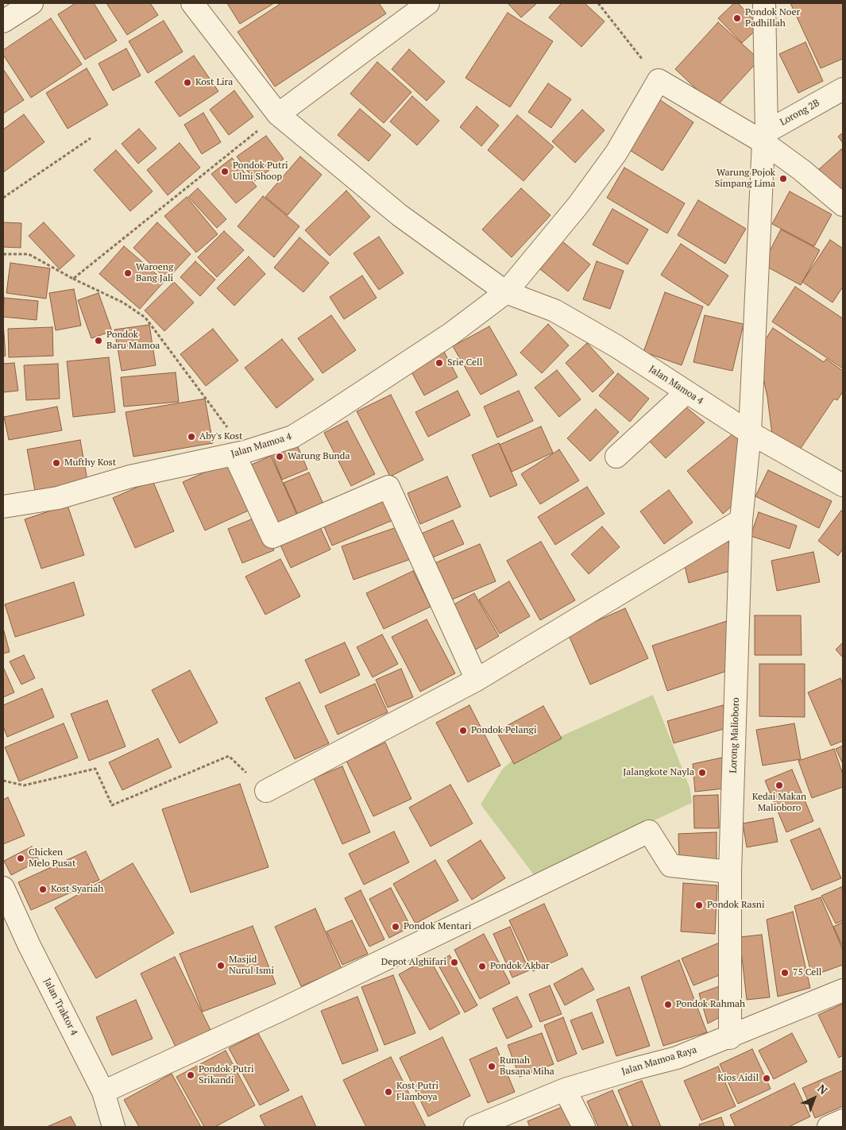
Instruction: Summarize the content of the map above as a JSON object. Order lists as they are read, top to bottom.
{
  "streets": {
    "street": [
      "Lorong 2B",
      "Jalan Mamoa 4",
      "Lorong Malioboro",
      "Jalan Traktor 4",
      "Jalan Mamoa Raya"
    ]
  },
  "crossings": [
    ["Lorong 2B", "Lorong Malioboro"],
    ["Jalan Mamoa 4", "Lorong Malioboro"],
    ["Lorong Malioboro", "Jalan Mamoa Raya"]
  ],
  "places": [
    "Pondok Noer Padhillah",
    "Kost Lira",
    "Pondok Putri Ulmi Shoop",
    "Warung Pojok Simpang Lima",
    "Waroeng Bang Jali",
    "Pondok Baru Mamoa",
    "Srie Cell",
    "Aby's Kost",
    "Warung Bunda",
    "Mufthy Kost",
    "Pondok Pelangi",
    "Jalangkote Nayla",
    "Kedai Makan Malioboro",
    "Chicken Melo Pusat",
    "Kost Syariah",
    "Pondok Rasni",
    "Pondok Mentari",
    "Depot Alghifari",
    "Masjid Nurul Ismi",
    "Pondok Akbar",
    "75 Cell",
    "Pondok Rahmah",
    "Rumah Busana Miha",
    "Pondok Putri Srikandi",
    "Kios Aidil",
    "Kost Putri Flamboya"
  ],
  "north": "top right"
}
